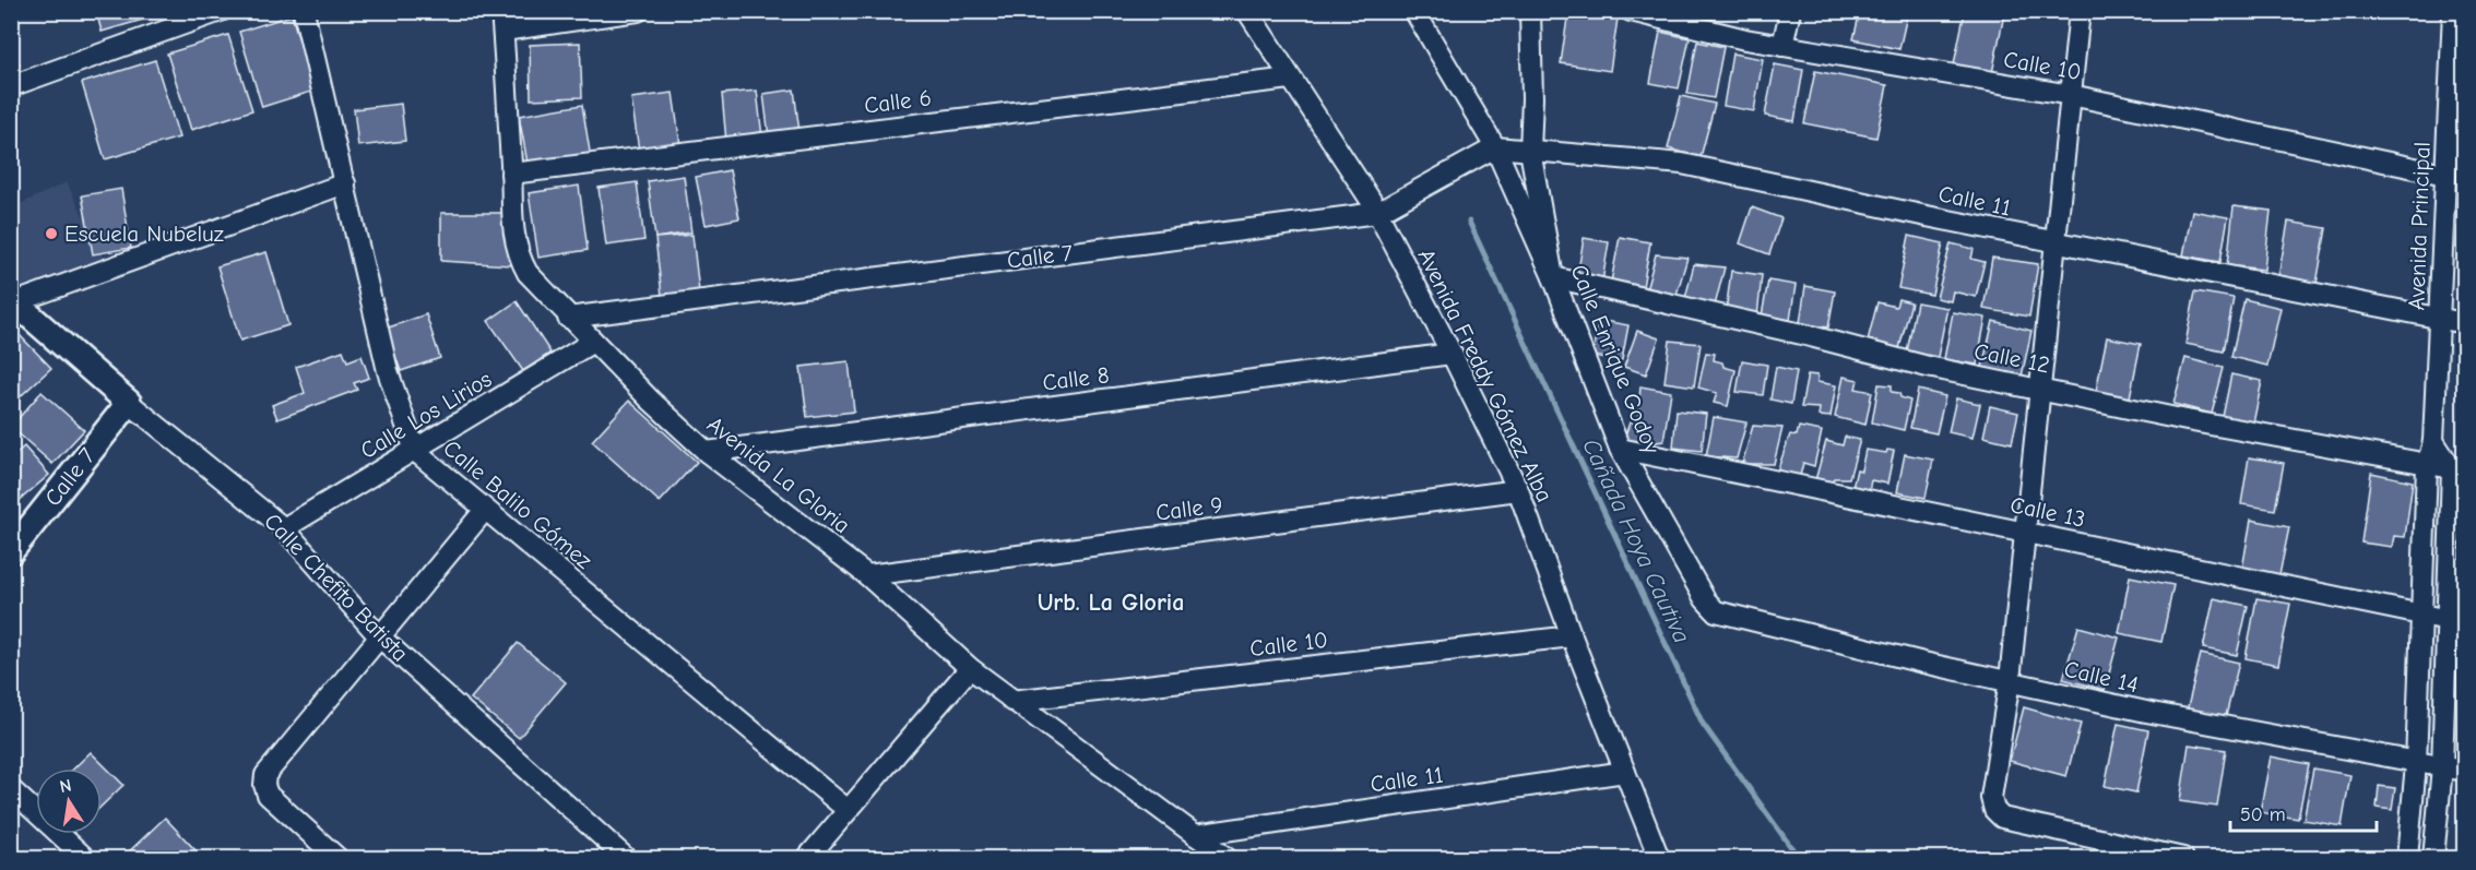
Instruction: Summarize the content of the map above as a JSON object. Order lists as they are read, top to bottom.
{
  "streets": {
    "street": [
      "Calle 10",
      "Calle 6",
      "Calle 11",
      "Avenida Principal",
      "Calle 7",
      "Calle 12",
      "Calle Enrique Godoy",
      "Avenida Freddy Gómez Alba",
      "Calle 8",
      "Calle Los Lirios",
      "Avenida La Gloria",
      "Calle Balilo Gómez",
      "Calle 9",
      "Calle 13",
      "Calle Chefito Batista",
      "Calle 14"
    ]
  },
  "crossings": [
    ["Calle 10", "Avenida Principal"],
    ["Calle 10", "Avenida Freddy Gómez Alba"],
    ["Calle 10", "Avenida La Gloria"],
    ["Calle 6", "Avenida Freddy Gómez Alba"],
    ["Calle 6", "Avenida La Gloria"],
    ["Calle 11", "Avenida Principal"],
    ["Calle 11", "Calle 7"],
    ["Calle 11", "Calle Enrique Godoy"],
    ["Calle 11", "Avenida Freddy Gómez Alba"],
    ["Calle 11", "Avenida La Gloria"],
    ["Avenida Principal", "Calle 12"],
    ["Avenida Principal", "Calle 13"],
    ["Avenida Principal", "Calle 14"],
    ["Calle 7", "Avenida Freddy Gómez Alba"],
    ["Calle 7", "Avenida La Gloria"],
    ["Calle 7", "Calle Chefito Batista"],
    ["Calle 12", "Calle Enrique Godoy"],
    ["Calle Enrique Godoy", "Calle 13"],
    ["Calle Enrique Godoy", "Calle 14"],
    ["Avenida Freddy Gómez Alba", "Calle 8"],
    ["Avenida Freddy Gómez Alba", "Calle 9"],
    ["Calle 8", "Avenida La Gloria"],
    ["Calle Los Lirios", "Avenida La Gloria"],
    ["Calle Los Lirios", "Calle Balilo Gómez"],
    ["Calle Los Lirios", "Calle Chefito Batista"],
    ["Avenida La Gloria", "Calle 9"]
  ],
  "districts": ["Urb. La Gloria"],
  "water": ["Cañada Hoya Cautiva"],
  "places": ["Escuela Nubeluz"],
  "scale_bar": "50 m",
  "north": "top"
}
